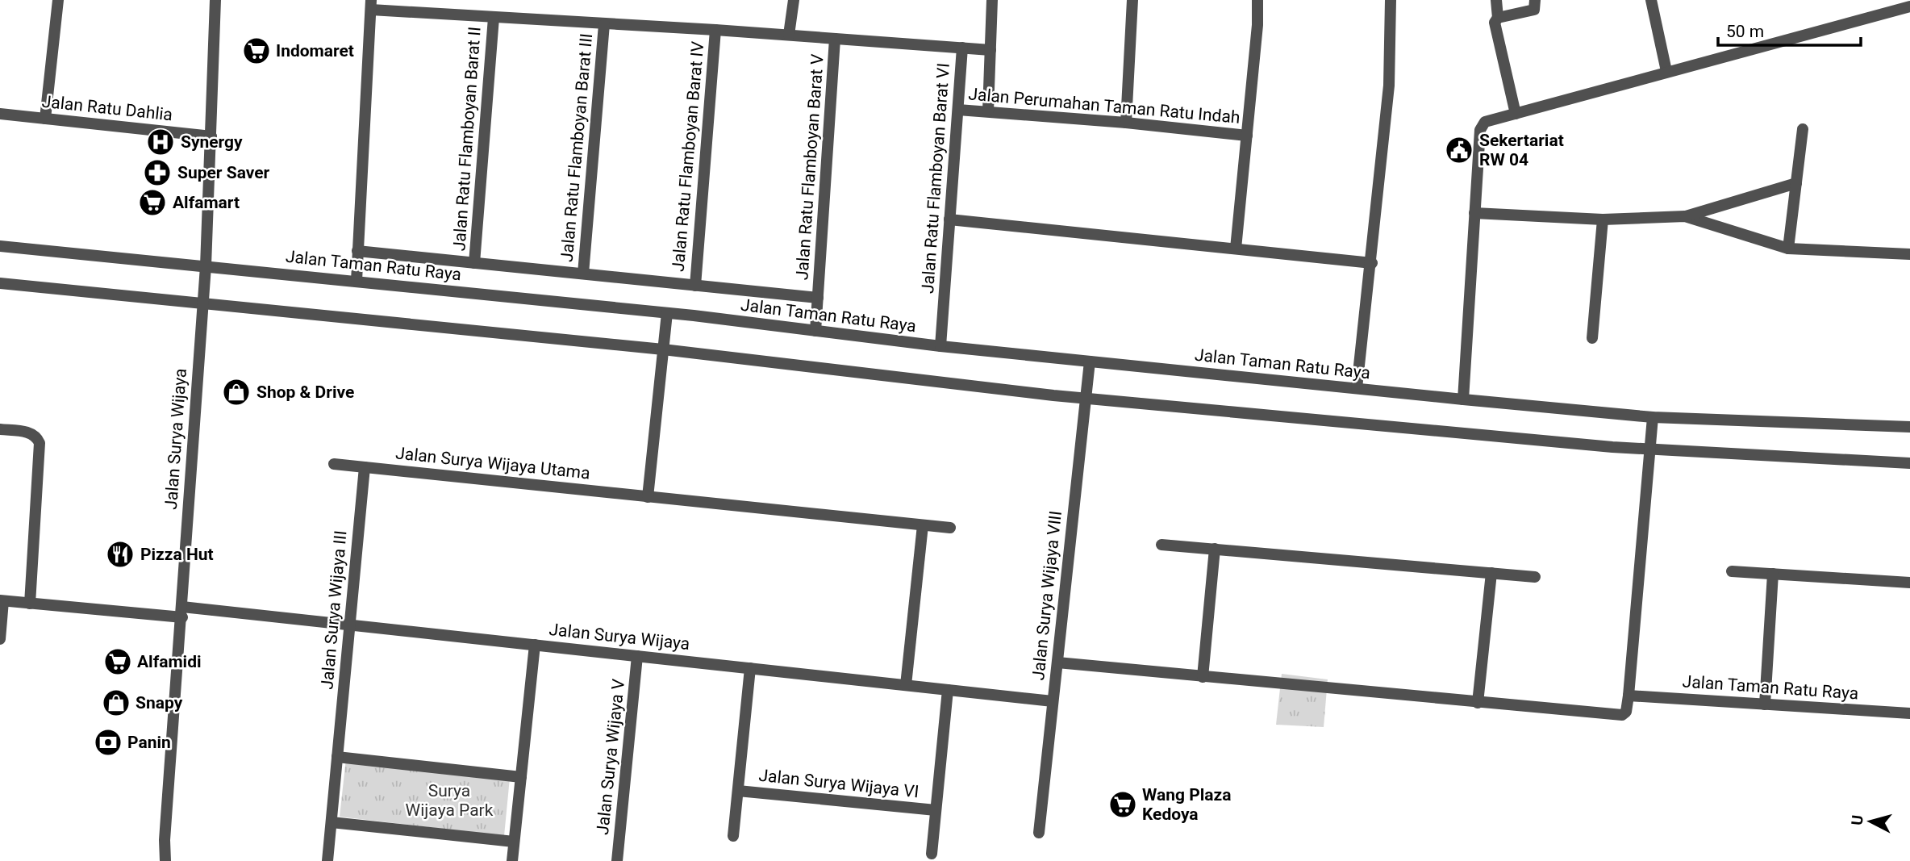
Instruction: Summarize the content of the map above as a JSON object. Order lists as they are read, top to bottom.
{
  "streets": {
    "street": [
      "Jalan Perumahan Taman Ratu Indah",
      "Jalan Ratu Dahlia",
      "Jalan Ratu Flamboyan Barat II",
      "Jalan Ratu Flamboyan Barat III",
      "Jalan Ratu Flamboyan Barat IV",
      "Jalan Ratu Flamboyan Barat V",
      "Jalan Ratu Flamboyan Barat VI",
      "Jalan Taman Ratu Raya",
      "Jalan Surya Wijaya",
      "Jalan Surya Wijaya Utama",
      "Jalan Surya Wijaya VIII",
      "Jalan Surya Wijaya III",
      "Jalan Surya Wijaya V",
      "Jalan Surya Wijaya VI"
    ]
  },
  "crossings": [
    ["Jalan Perumahan Taman Ratu Indah", "Jalan Ratu Flamboyan Barat VI"],
    ["Jalan Ratu Dahlia", "Jalan Surya Wijaya"],
    ["Jalan Ratu Flamboyan Barat V", "Jalan Taman Ratu Raya"],
    ["Jalan Ratu Flamboyan Barat VI", "Jalan Taman Ratu Raya"],
    ["Jalan Taman Ratu Raya", "Jalan Surya Wijaya"],
    ["Jalan Taman Ratu Raya", "Jalan Surya Wijaya VIII"],
    ["Jalan Surya Wijaya", "Jalan Surya Wijaya VIII"],
    ["Jalan Surya Wijaya", "Jalan Surya Wijaya III"],
    ["Jalan Surya Wijaya", "Jalan Surya Wijaya V"],
    ["Jalan Surya Wijaya", "Jalan Surya Wijaya VI"],
    ["Jalan Surya Wijaya Utama", "Jalan Surya Wijaya III"]
  ],
  "parks": ["Surya Wijaya Park"],
  "places": {
    "supermarket": [
      "Indomaret",
      "Alfamart",
      "Alfamidi",
      "Wang Plaza Kedoya"
    ],
    "hospital": ["Synergy"],
    "public building": ["Sekertariat RW 04"],
    "pharmacy": ["Super Saver"],
    "shop": ["Shop & Drive", "Snapy"],
    "restaurant": ["Pizza Hut"],
    "bank": ["Panin"]
  },
  "scale_bar": "50 m",
  "north": "left"
}
